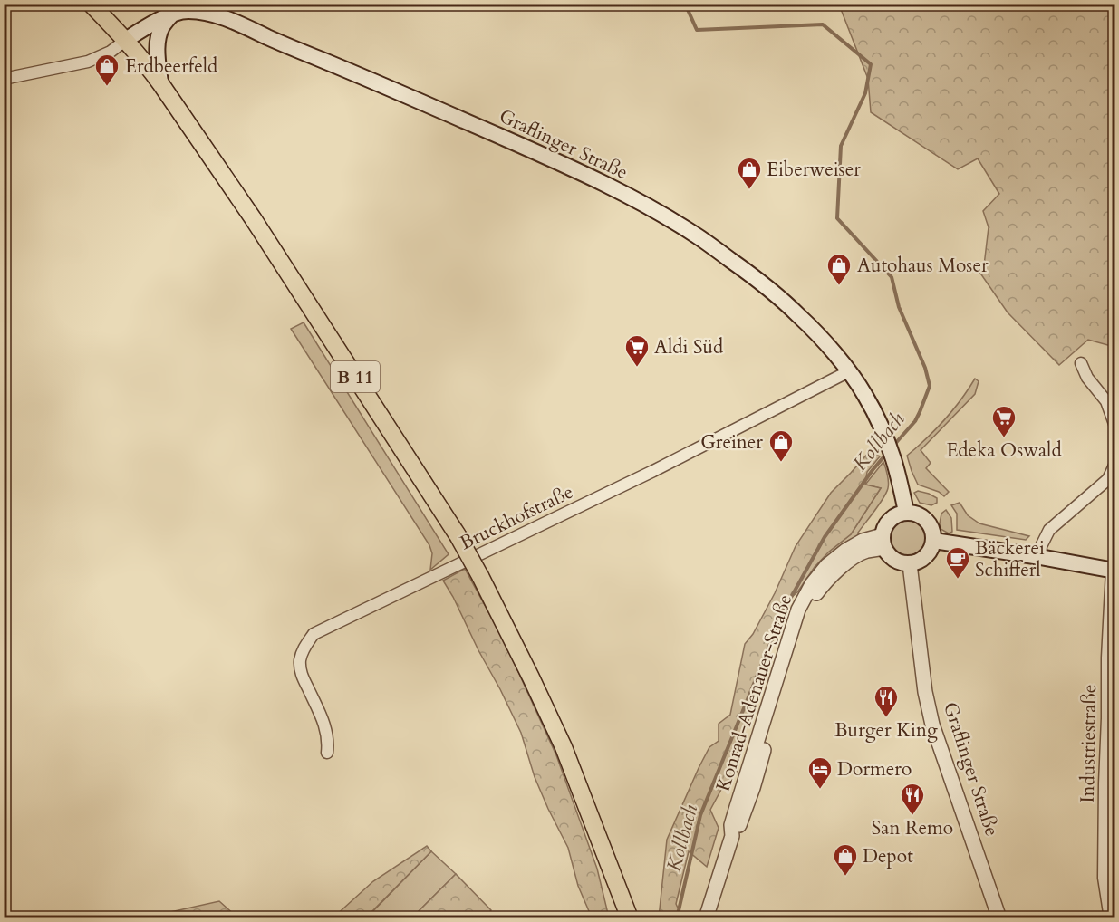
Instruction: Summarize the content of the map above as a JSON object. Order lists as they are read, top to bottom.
{
  "streets": {
    "main road": ["Graflinger Straße", "B 11"],
    "street": ["Bruckhofstraße", "Konrad-Adenauer-Straße", "Industriestraße"]
  },
  "crossings": [
    ["Graflinger Straße", "B 11"],
    ["Graflinger Straße", "Bruckhofstraße"],
    ["Graflinger Straße", "Konrad-Adenauer-Straße"]
  ],
  "water": ["Kollbach"],
  "places": {
    "shop": [
      "Erdbeerfeld",
      "Eiberweiser",
      "Autohaus Moser",
      "Greiner",
      "Depot"
    ],
    "supermarket": ["Aldi Süd", "Edeka Oswald"],
    "cafe": ["Bäckerei Schifferl"],
    "restaurant": ["Burger King", "San Remo"],
    "hotel": ["Dormero"]
  }
}
